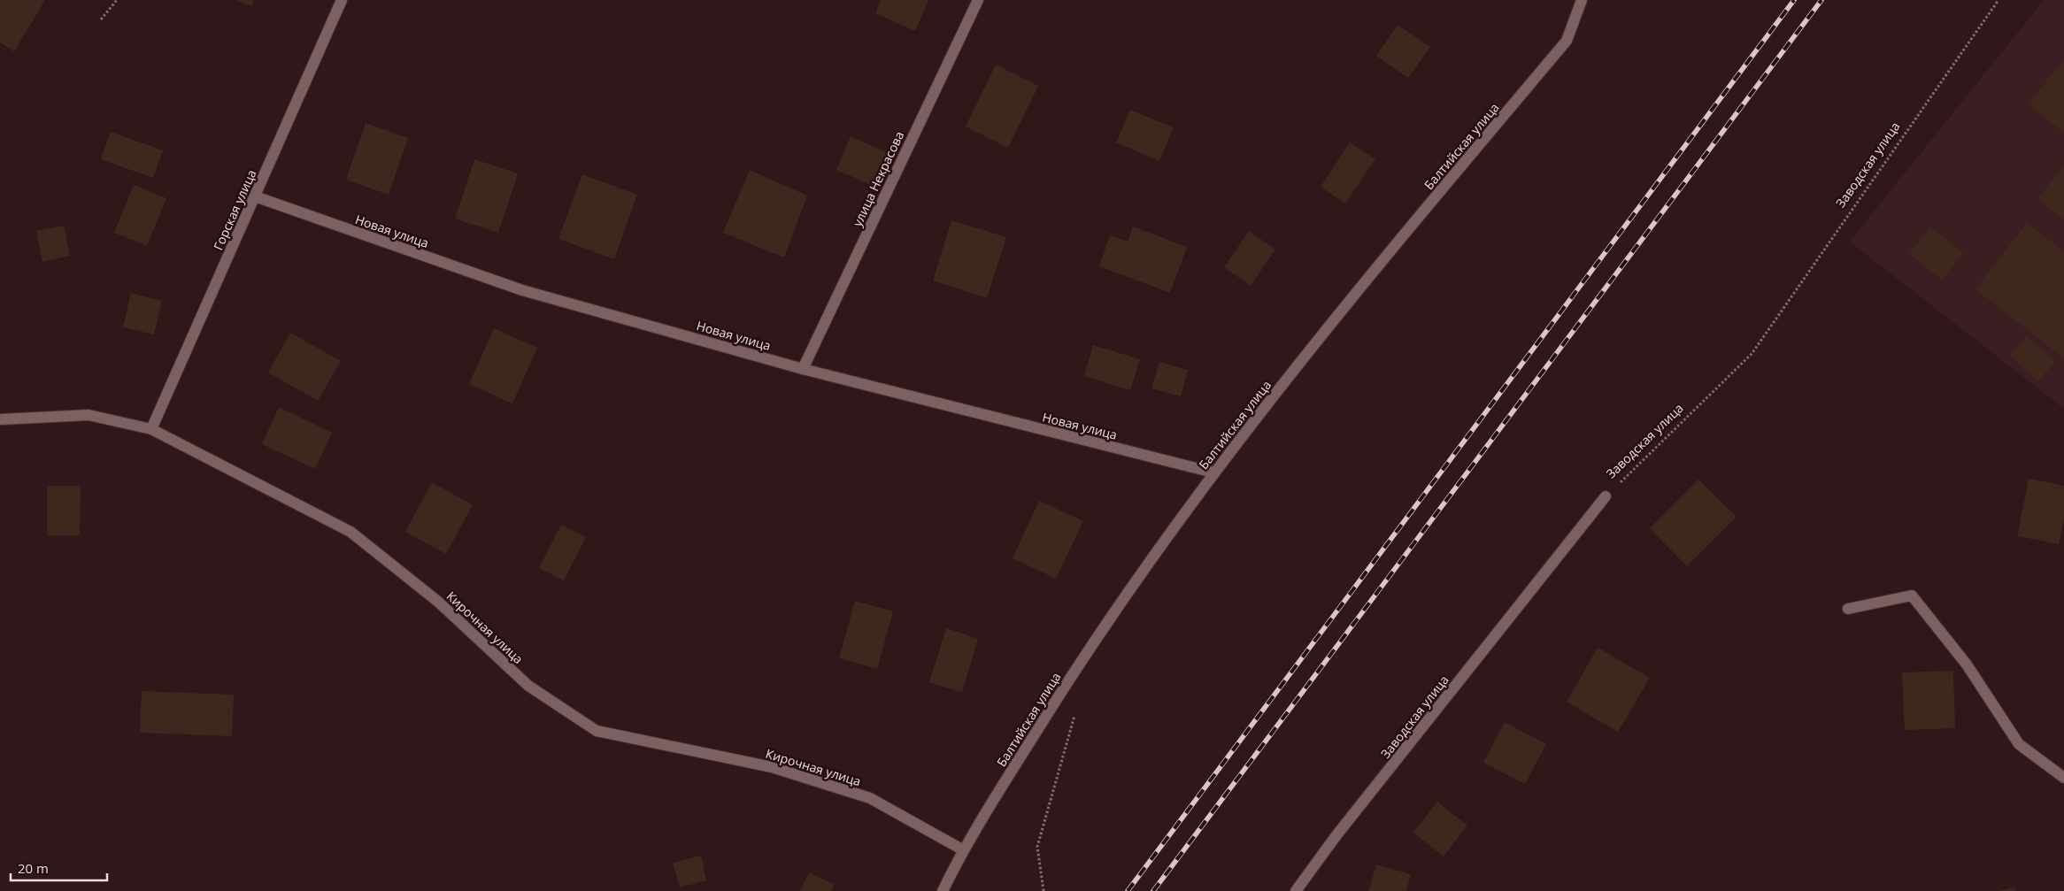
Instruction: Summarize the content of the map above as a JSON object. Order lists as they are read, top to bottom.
{
  "streets": {
    "street": [
      "Балтийская улица",
      "Заводская улица",
      "улица Некрасова",
      "Горская улица",
      "Новая улица",
      "Кирочная улица"
    ]
  },
  "crossings": [
    ["Балтийская улица", "Новая улица"],
    ["Балтийская улица", "Кирочная улица"],
    ["улица Некрасова", "Новая улица"],
    ["Горская улица", "Новая улица"],
    ["Горская улица", "Кирочная улица"]
  ],
  "scale_bar": "20 m"
}
